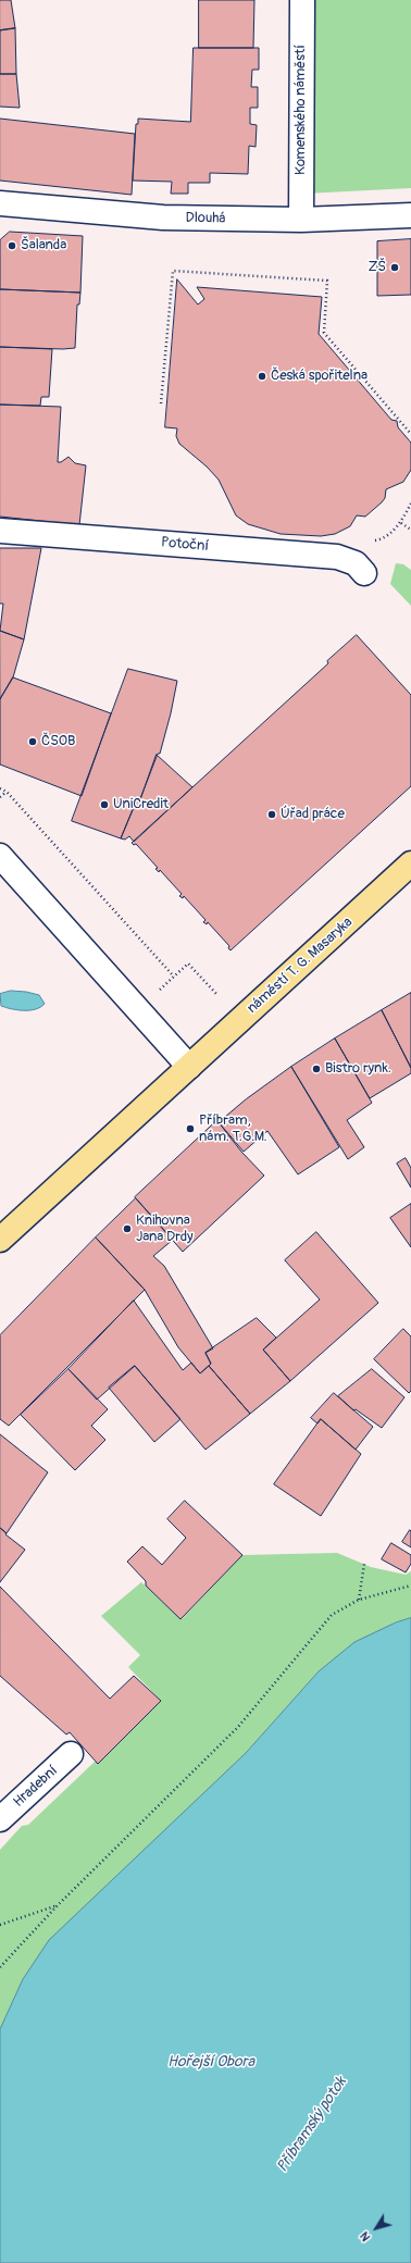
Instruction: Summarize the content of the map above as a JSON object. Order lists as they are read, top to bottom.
{
  "streets": {
    "main road": ["náměstí T. G. Masaryka"],
    "street": [
      "Komenského náměstí",
      "Dlouhá",
      "Potoční",
      "Hradební"
    ]
  },
  "crossings": [
    ["Komenského náměstí", "Dlouhá"]
  ],
  "water": ["Hořejší Obora", "Příbramský potok"],
  "places": [
    "Šalanda",
    "ZŠ",
    "Česká spořitelna",
    "ČSOB",
    "UniCredit",
    "Úřad práce",
    "Bistro rynk.",
    "Příbram, nám. T.G.M.",
    "Knihovna Jana Drdy"
  ],
  "north": "bottom left"
}
